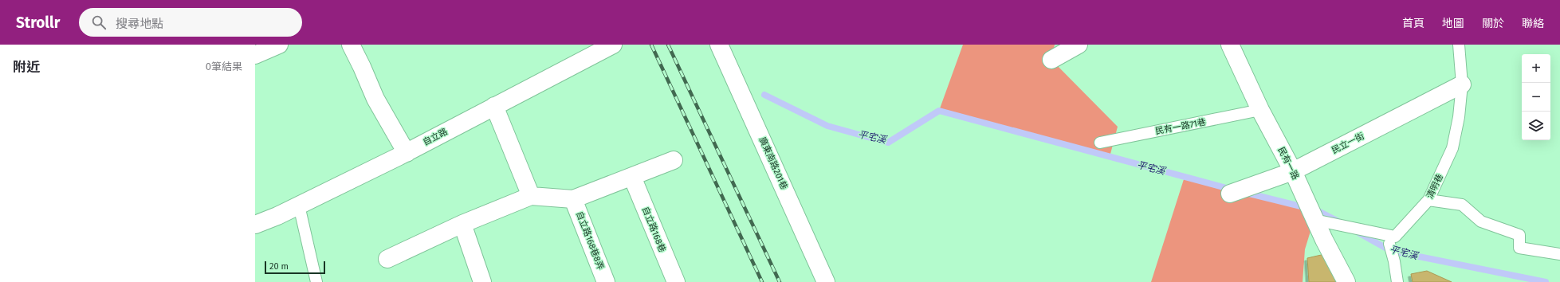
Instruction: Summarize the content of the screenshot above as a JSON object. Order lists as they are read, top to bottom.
{
  "streets": {
    "street": [
      "自立路",
      "民立一街",
      "廣東南路201巷",
      "民有一路",
      "自立路168巷",
      "自立路168巷8弄"
    ],
    "lane": ["民有一路71巷", "清明巷"]
  },
  "crossings": [
    ["民有一路71巷", "民有一路"],
    ["民立一街", "民有一路"],
    ["民立一街", "清明巷"],
    ["民有一路", "清明巷"]
  ],
  "water": ["平宅溪"],
  "scale_bar": "20 m",
  "page": {
    "header": "Strollr",
    "search": "搜尋地點",
    "nav": [
      "首頁",
      "地圖",
      "關於",
      "聯絡"
    ],
    "heading": ["附近", "0筆結果"],
    "map_buttons": ["+", "−"],
    "scale": "20 m"
  }
}
